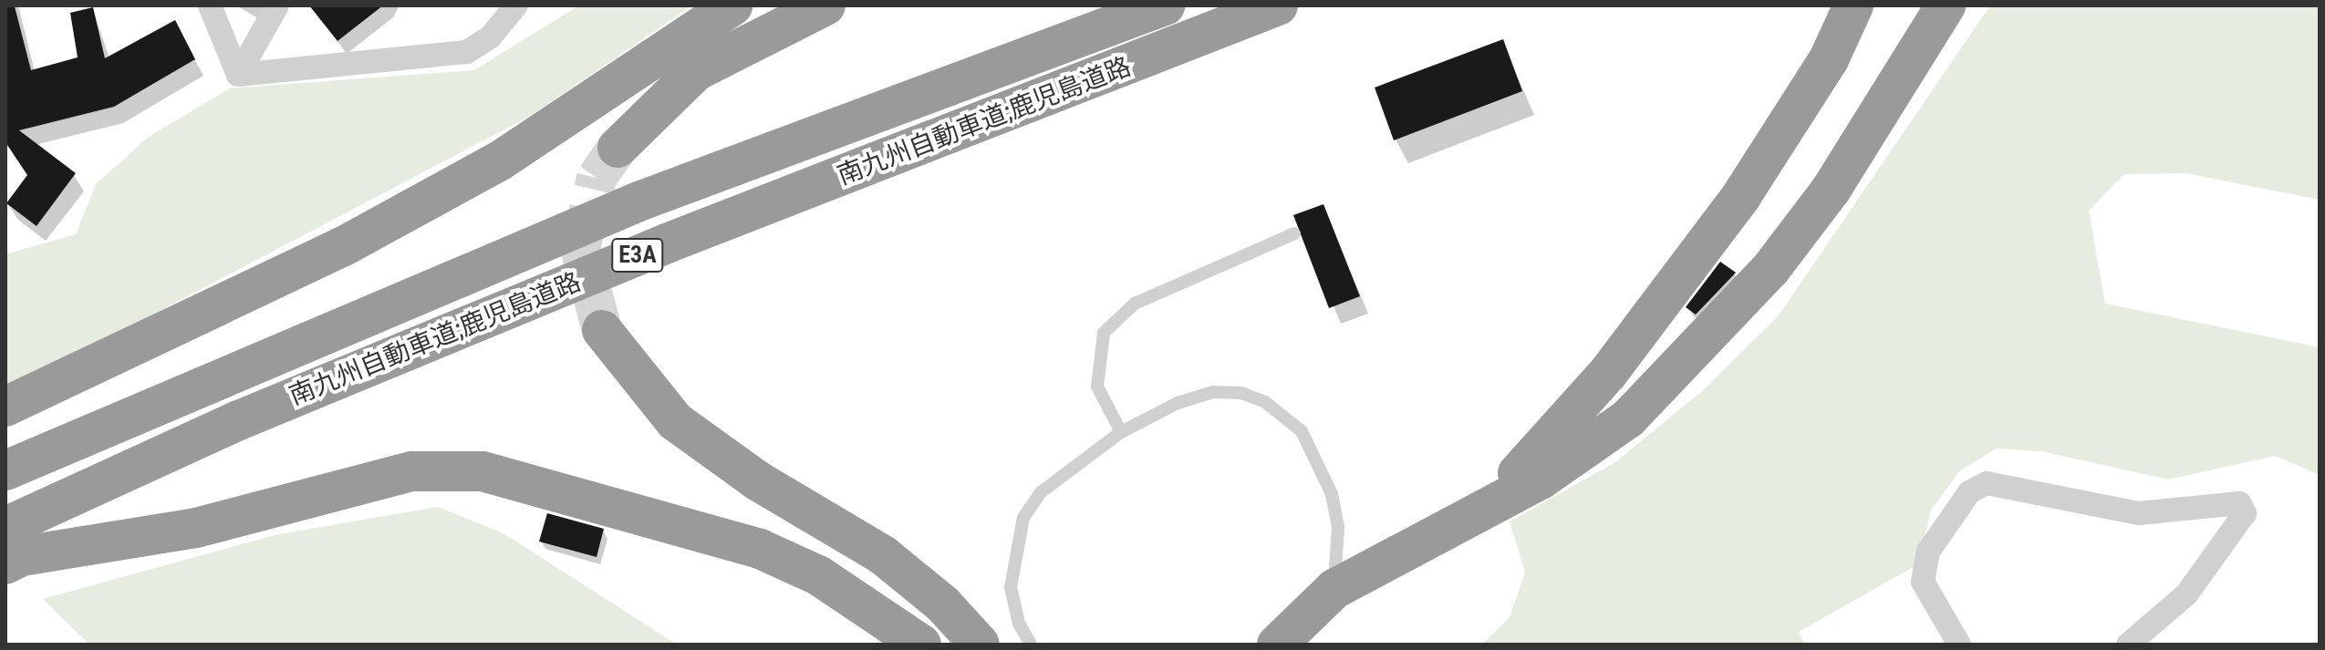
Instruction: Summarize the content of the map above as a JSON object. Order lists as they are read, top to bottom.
{
  "streets": {
    "highway": ["南九州自動車道;鹿児島道路", "E3A"]
  }
}
